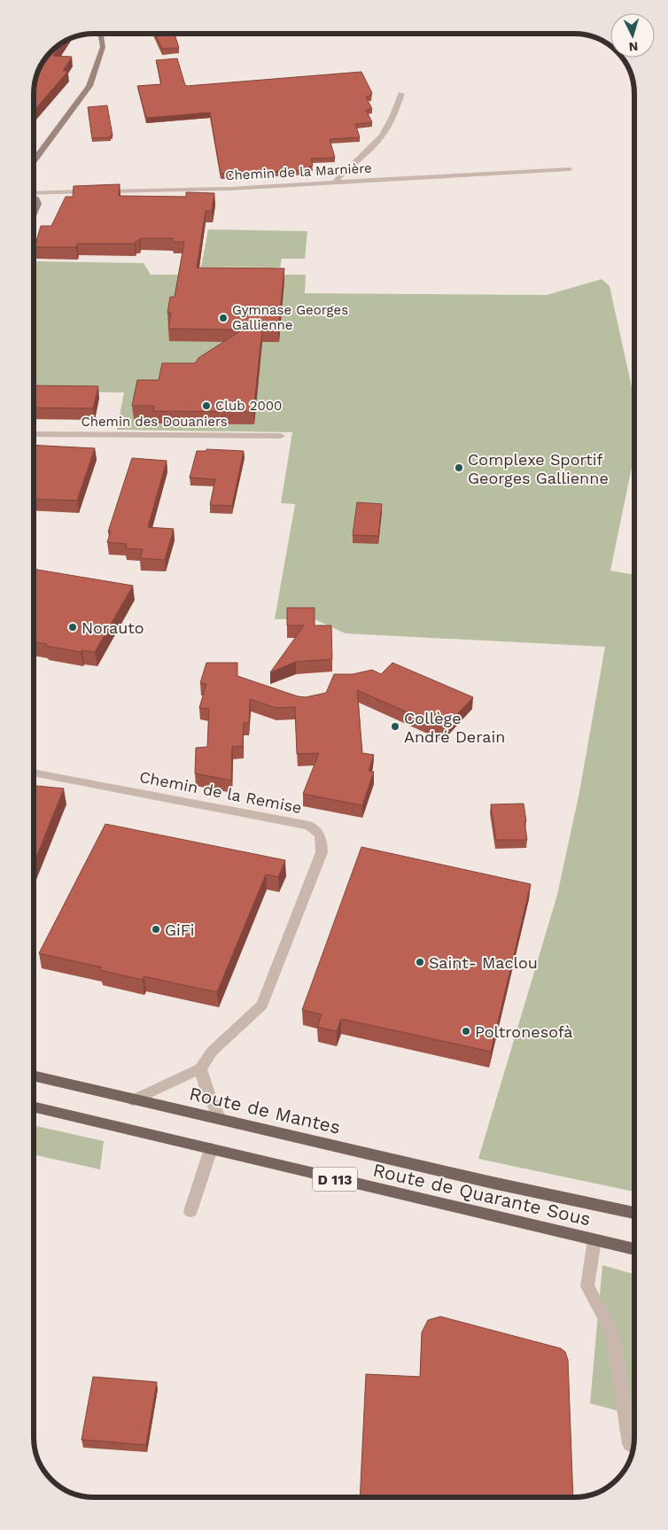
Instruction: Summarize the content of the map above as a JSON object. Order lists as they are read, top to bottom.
{
  "streets": {
    "main road": ["Route de Mantes", "D 113", "Route de Quarante Sous"],
    "street": ["Chemin de la Marnière", "Chemin des Douaniers", "Chemin de la Remise"]
  },
  "crossings": [
    ["Chemin de la Remise", "Route de Mantes"],
    ["Route de Mantes", "Route de Quarante Sous"]
  ],
  "places": [
    "Gymnase Georges Gallienne",
    "Club 2000",
    "Complexe Sportif Georges Gallienne",
    "Norauto",
    "Collège André Derain",
    "GiFi",
    "Saint- Maclou",
    "Poltronesofà"
  ],
  "north": "bottom"
}
